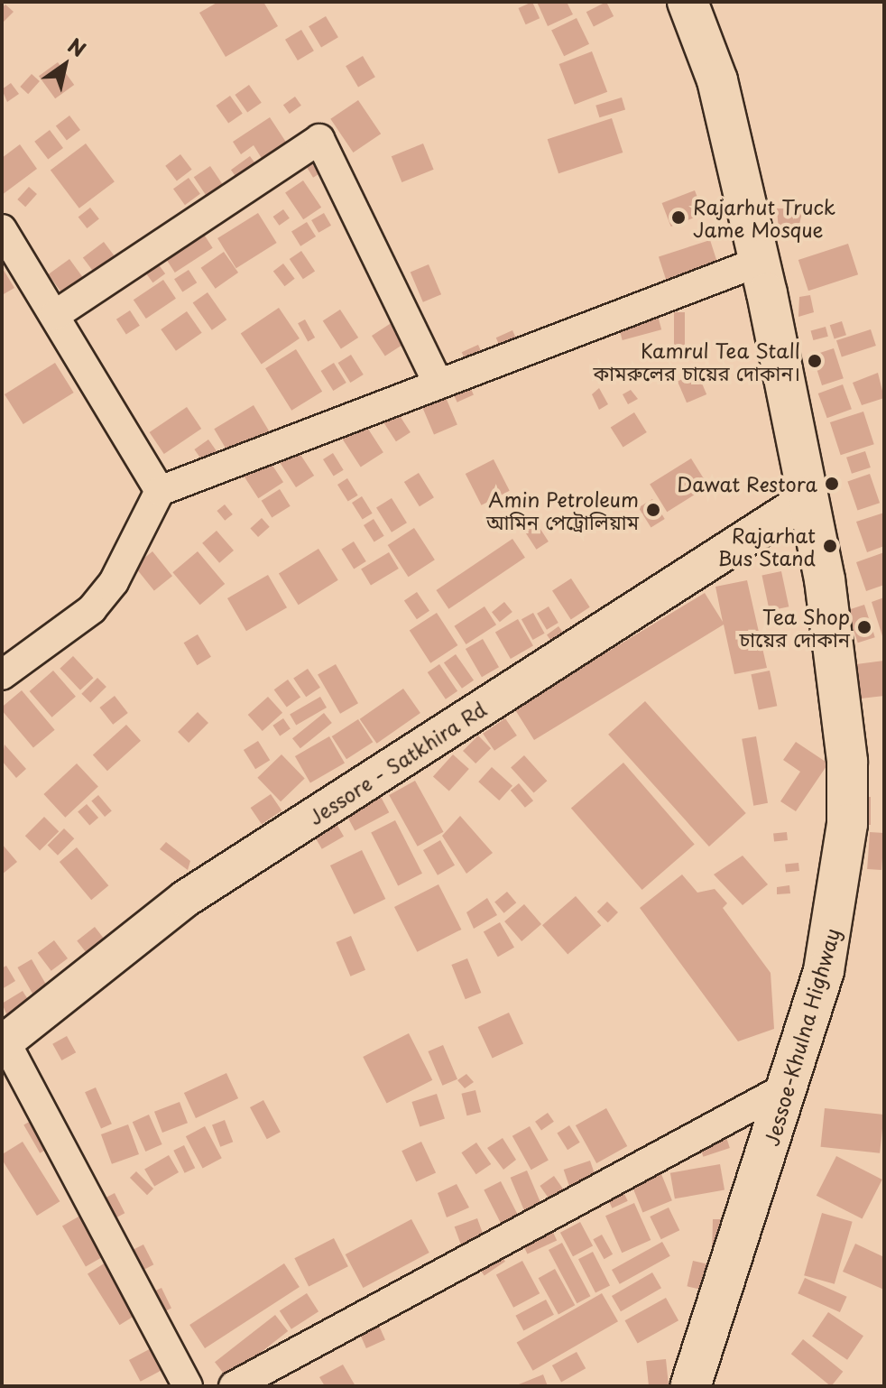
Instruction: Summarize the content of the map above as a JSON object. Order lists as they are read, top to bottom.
{
  "streets": {
    "highway": ["Jessoe-Khulna Highway"],
    "main road": ["Jessore - Satkhira Rd"]
  },
  "crossings": [
    ["Jessore - Satkhira Rd", "Jessoe-Khulna Highway"]
  ],
  "places": [
    "Rajarhut Truck Jame Mosque",
    "Kamrul Tea Stall কামরুলের চায়ের দোকান।",
    "Dawat Restora",
    "Amin Petroleum আমিন পেট্রোলিয়াম",
    "Rajarhat Bus Stand",
    "Tea Shop চায়ের দোকান"
  ],
  "north": "top right"
}
